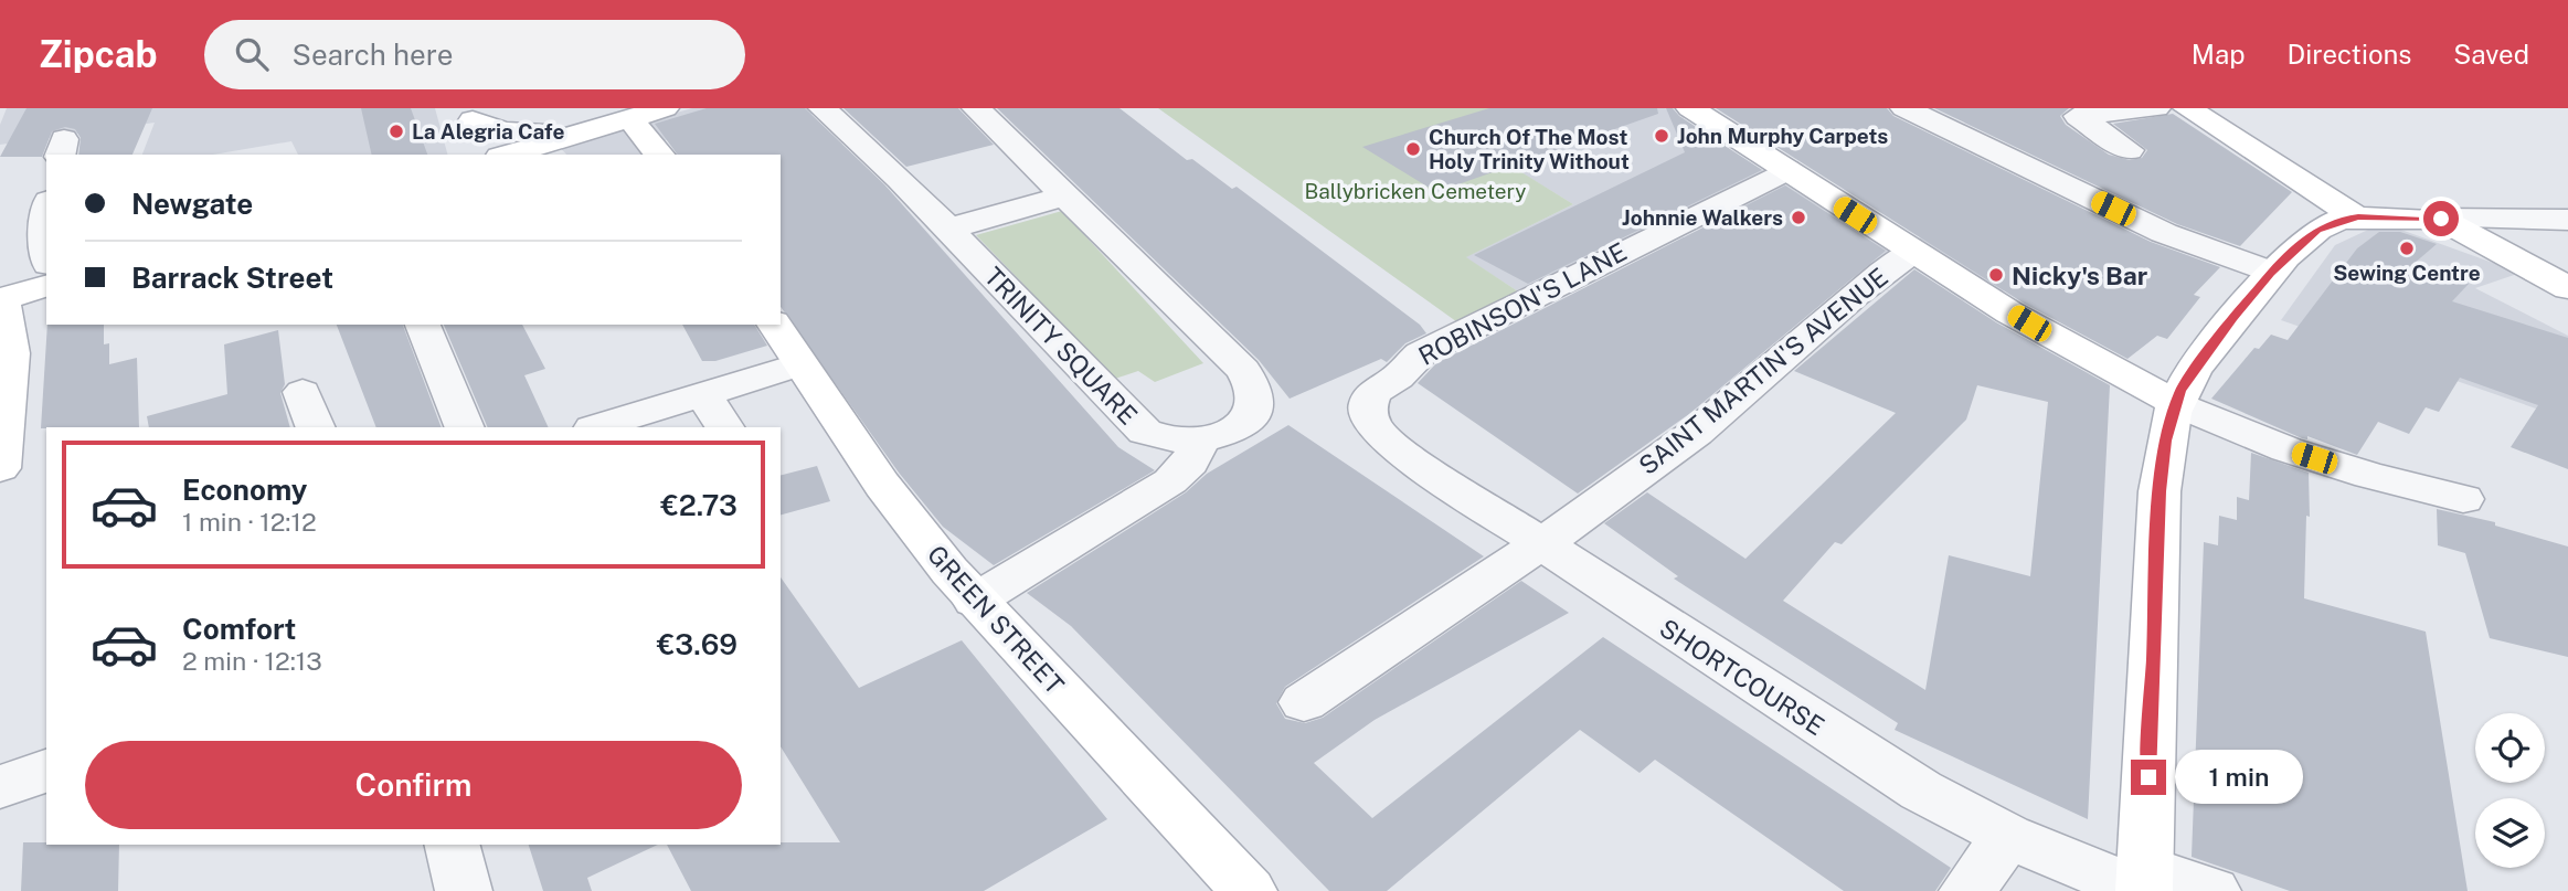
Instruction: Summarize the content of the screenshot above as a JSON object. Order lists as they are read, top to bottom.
{
  "streets": {
    "street": [
      "ROBINSON'S LANE",
      "TRINITY SQUARE",
      "SAINT MARTIN'S AVENUE",
      "GREEN STREET",
      "SHORTCOURSE"
    ]
  },
  "crossings": [
    ["ROBINSON'S LANE", "SHORTCOURSE"],
    ["SAINT MARTIN'S AVENUE", "SHORTCOURSE"]
  ],
  "parks": ["Ballybricken Cemetery"],
  "places": [
    "La Alegria Cafe",
    "John Murphy Carpets",
    "Church Of The Most Holy Trinity Without",
    "Johnnie Walkers",
    "Sewing Centre",
    "Nicky's Bar"
  ],
  "page": {
    "header": "Zipcab",
    "search": "Search here",
    "nav": ["Map", "Directions", "Saved"],
    "banner": ["Newgate", "Barrack Street"],
    "list": [
      {
        "name": "Economy",
        "note": "1 min · 12:12",
        "value": "€2.73"
      },
      {
        "name": "Comfort",
        "note": "2 min · 12:13",
        "value": "€3.69"
      }
    ],
    "buttons": "Confirm",
    "bubble": "1 min"
  }
}
